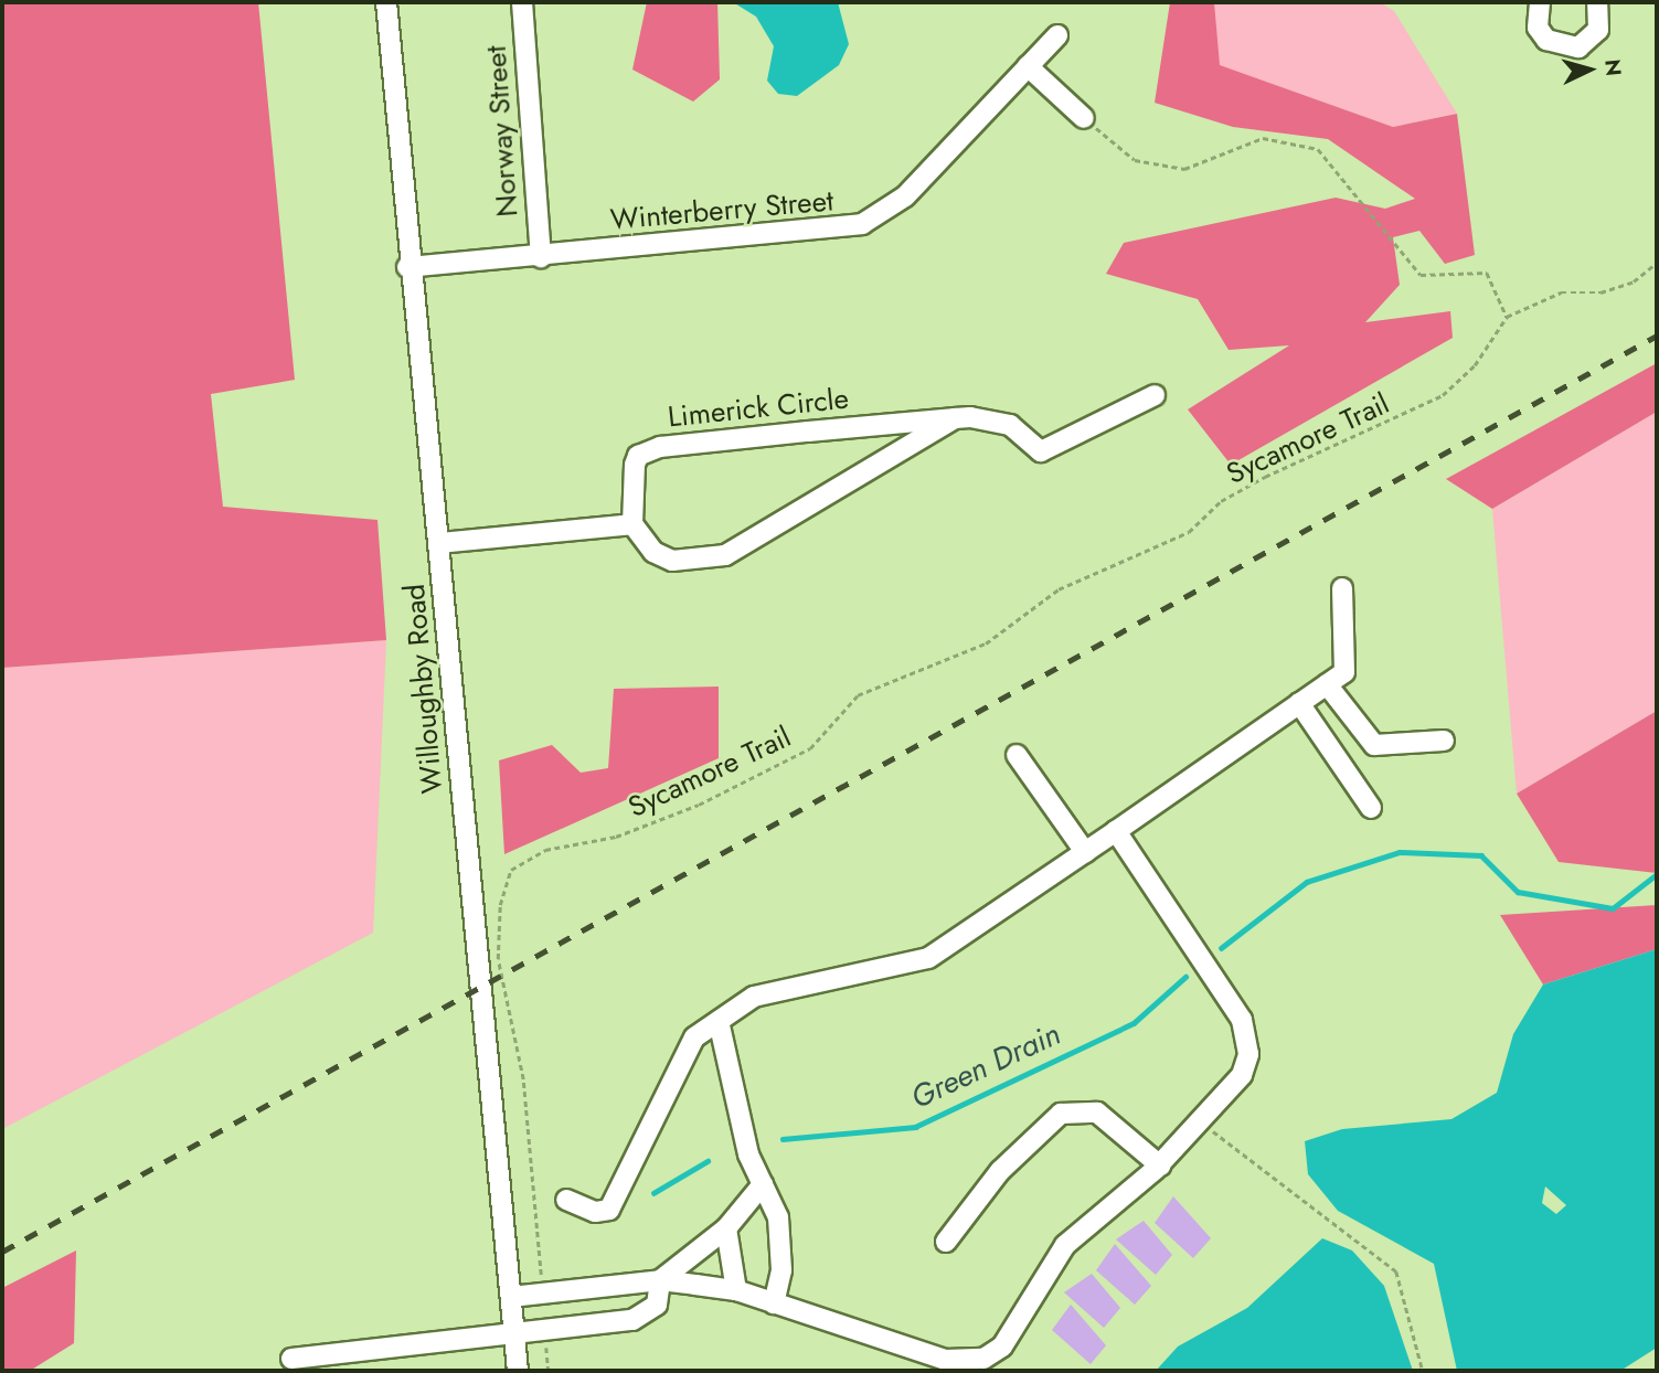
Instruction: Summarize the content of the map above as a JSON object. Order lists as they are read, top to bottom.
{
  "streets": {
    "street": [
      "Norway Street",
      "Winterberry Street",
      "Limerick Circle",
      "Willoughby Road"
    ],
    "path": ["Sycamore Trail"]
  },
  "crossings": [
    ["Norway Street", "Winterberry Street"],
    ["Winterberry Street", "Willoughby Road"]
  ],
  "water": ["Green Drain"],
  "north": "right"
}
